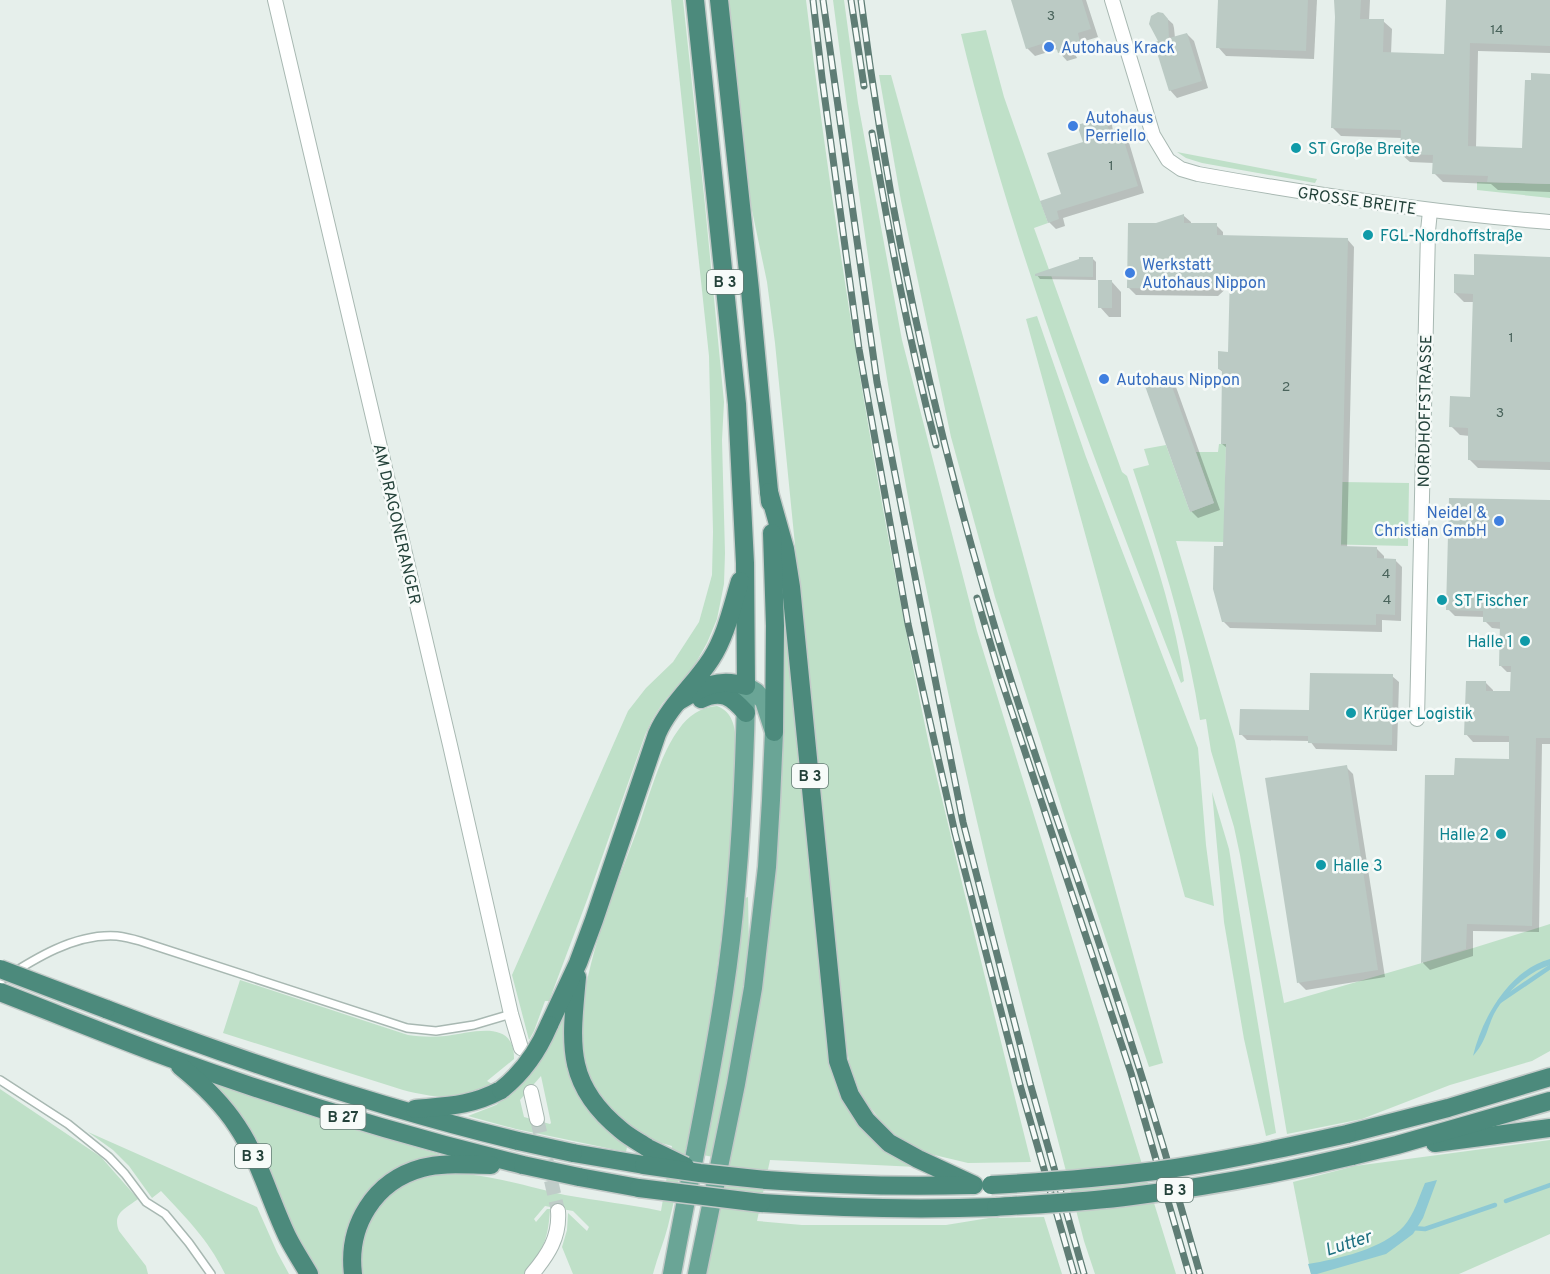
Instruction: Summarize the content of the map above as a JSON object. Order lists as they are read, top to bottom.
{
  "streets": {
    "highway": ["B 3", "B 27"],
    "street": ["GROSSE BREITE", "NORDHOFFSTRASSE", "AM DRAGONERANGER"]
  },
  "crossings": [
    ["GROSSE BREITE", "NORDHOFFSTRASSE"],
    ["B 3", "B 27"]
  ],
  "water": ["Lutter"],
  "places": [
    "Autohaus Krack",
    "Autohaus Perriello",
    "ST Große Breite",
    "FGL-Nordhoffstraße",
    "Werkstatt Autohaus Nippon",
    "Autohaus Nippon",
    "Neidel & Christian GmbH",
    "ST Fischer",
    "Halle 1",
    "Krüger Logistik",
    "Halle 2",
    "Halle 3"
  ],
  "house_numbers": [
    "3",
    "14",
    "1",
    "1",
    "2",
    "3",
    "4",
    "4"
  ]
}
